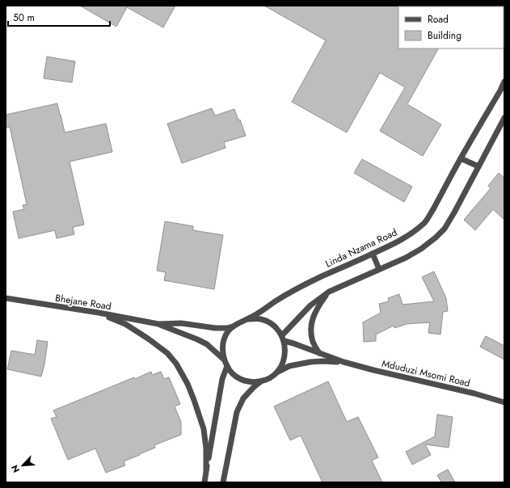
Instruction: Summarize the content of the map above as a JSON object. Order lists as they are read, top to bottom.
{
  "streets": {
    "street": ["Linda Nzama Road", "Bhejane Road", "Mduduzi Msomi Road"]
  },
  "crossings": [
    ["Linda Nzama Road", "Bhejane Road"],
    ["Linda Nzama Road", "Mduduzi Msomi Road"],
    ["Bhejane Road", "Mduduzi Msomi Road"]
  ],
  "legend": ["Road", "Building"],
  "scale_bar": "50 m",
  "north": "bottom left"
}
